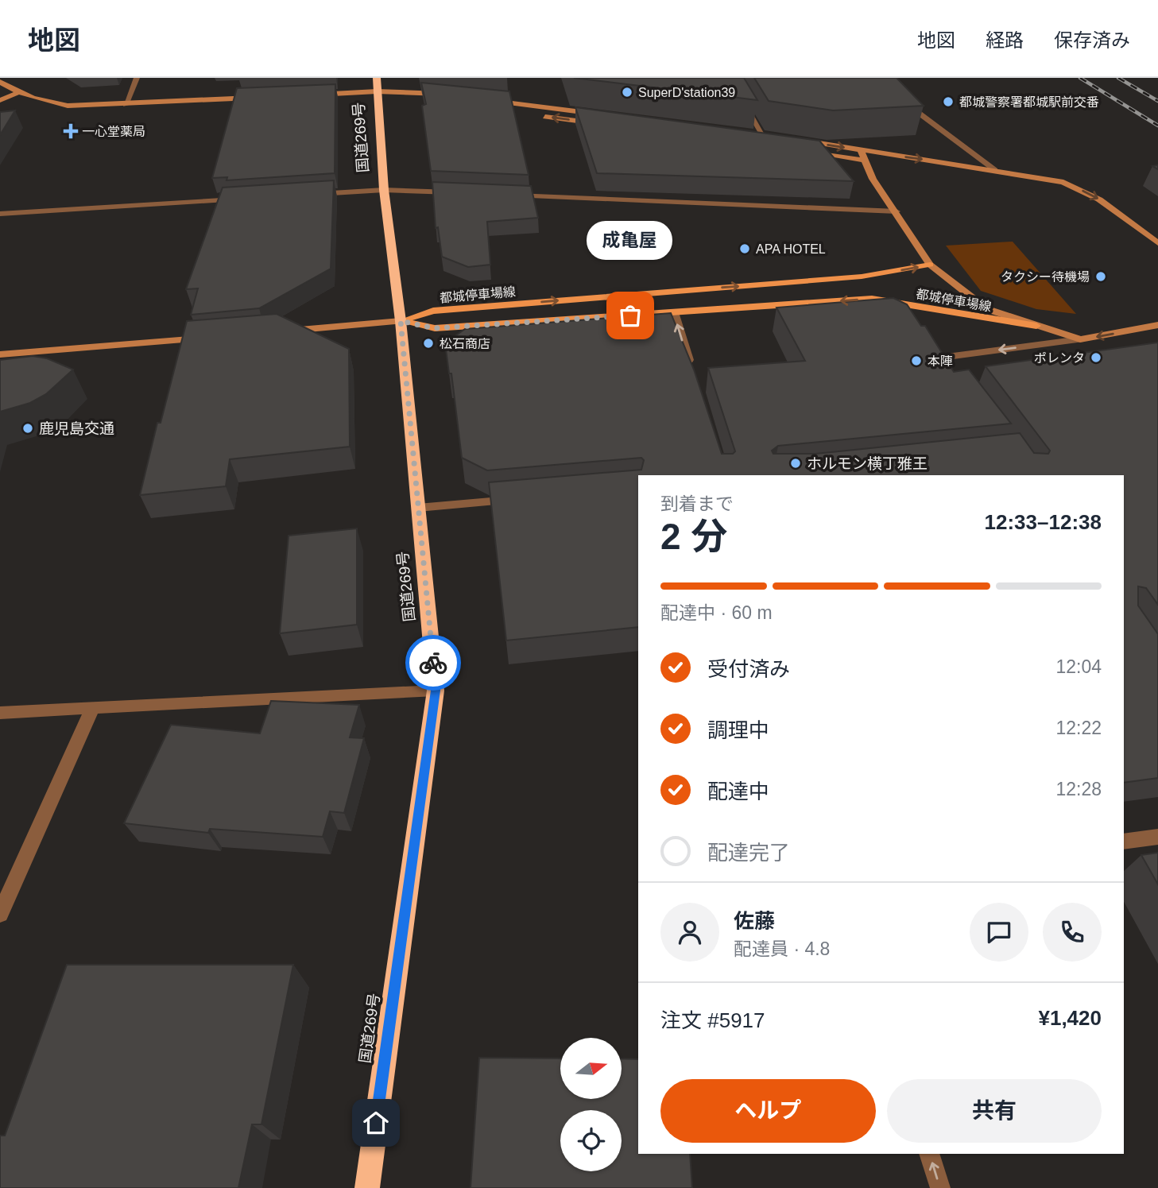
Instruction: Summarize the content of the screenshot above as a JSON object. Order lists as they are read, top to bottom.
{
  "streets": {
    "highway": ["国道269号"],
    "main road": ["都城停車場線"]
  },
  "crossings": [
    ["国道269号", "都城停車場線"]
  ],
  "places": {
    "other": [
      "SuperD'station39",
      "都城警察署都城駅前交番",
      "APA HOTEL",
      "タクシー待機場",
      "成亀屋",
      "松石商店",
      "ポレンタ",
      "本陣",
      "鹿児島交通",
      "ホルモン横丁雅王"
    ],
    "health": ["一心堂薬局"]
  },
  "north": "right",
  "page": {
    "header": "地図",
    "nav": ["地図", "経路", "保存済み"],
    "bubble": "成亀屋",
    "heading": ["2 分", "到着まで", "12:33–12:38"],
    "panel": [
      "佐藤",
      "配達員 · 4.8",
      "注文 #5917",
      "¥1,420"
    ],
    "bar": "配達中 · 60 m",
    "list": [
      ["受付済み", "12:04"],
      ["調理中", "12:22"],
      ["配達中", "12:28"],
      "配達完了"
    ],
    "buttons": ["ヘルプ", "共有"]
  }
}
